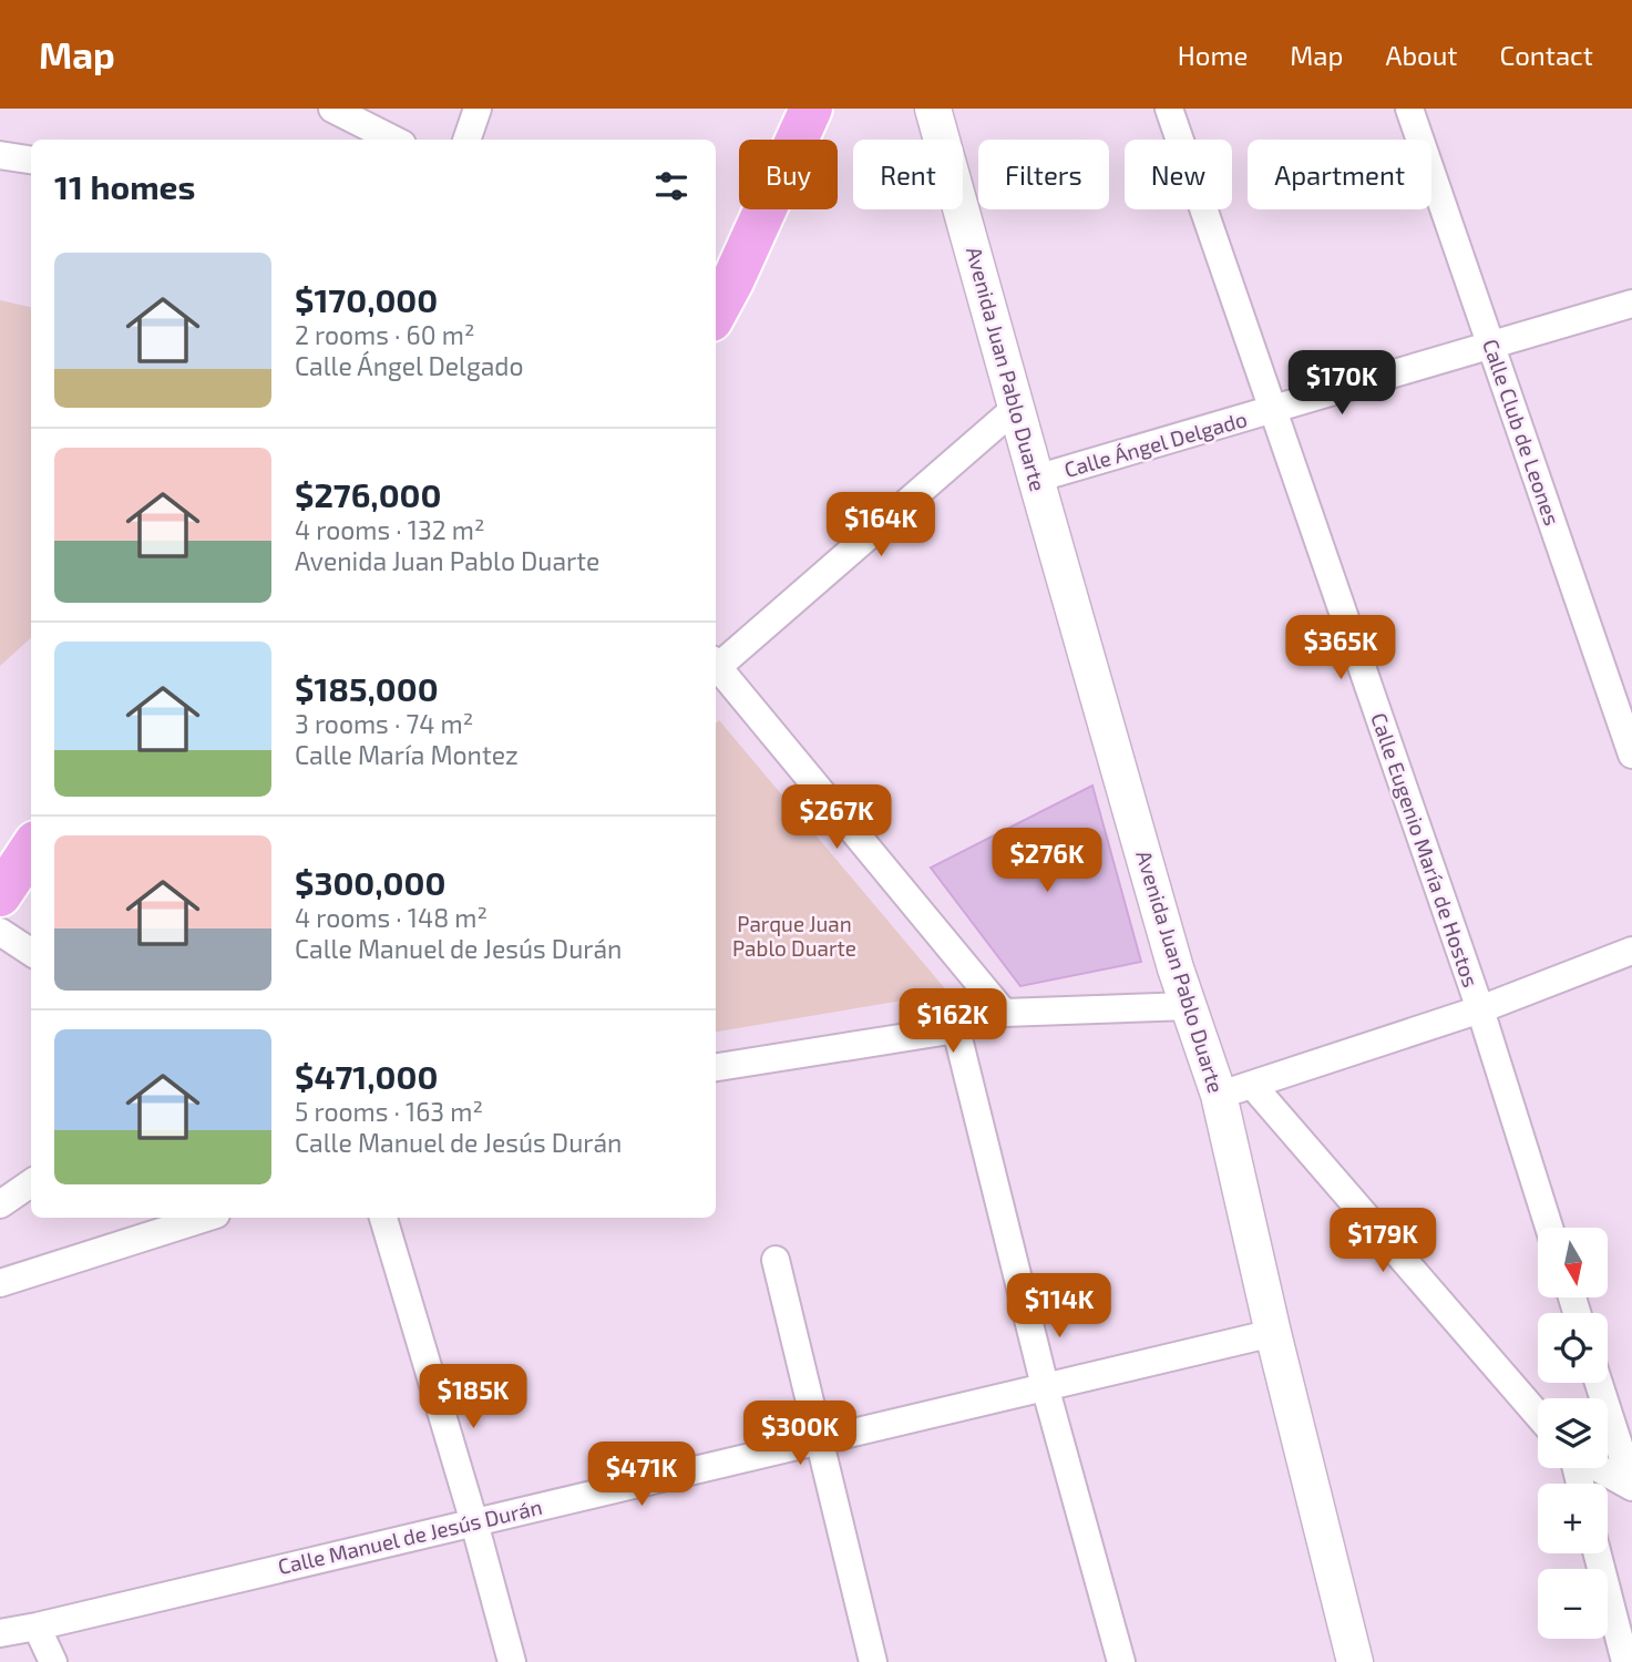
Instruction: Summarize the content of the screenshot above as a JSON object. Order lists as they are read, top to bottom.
{
  "streets": {
    "street": [
      "Avenida Juan Pablo Duarte",
      "Calle Club de Leones",
      "Calle Ángel Delgado",
      "Calle Eugenio María de Hostos",
      "Calle Manuel de Jesús Durán"
    ]
  },
  "crossings": [
    ["Avenida Juan Pablo Duarte", "Calle Ángel Delgado"],
    ["Avenida Juan Pablo Duarte", "Calle Manuel de Jesús Durán"],
    ["Calle Club de Leones", "Calle Ángel Delgado"],
    ["Calle Ángel Delgado", "Calle Eugenio María de Hostos"]
  ],
  "parks": ["Parque Juan Pablo Duarte"],
  "north": "bottom",
  "page": {
    "header": "Map",
    "nav": [
      "Home",
      "Map",
      "About",
      "Contact"
    ],
    "chip": [
      "Buy",
      "Rent",
      "Filters",
      "New",
      "Apartment"
    ],
    "heading": "11 homes",
    "list": [
      {
        "name": "$170,000",
        "note": "2 rooms · 60 m² · Calle Ángel Delgado"
      },
      {
        "name": "$276,000",
        "note": "4 rooms · 132 m² · Avenida Juan Pablo Duarte"
      },
      {
        "name": "$185,000",
        "note": "3 rooms · 74 m² · Calle María Montez"
      },
      {
        "name": "$300,000",
        "note": "4 rooms · 148 m² · Calle Manuel de Jesús Durán"
      },
      {
        "name": "$471,000",
        "note": "5 rooms · 163 m² · Calle Manuel de Jesús Durán"
      }
    ],
    "price": [
      "$170K",
      "$164K",
      "$365K",
      "$267K",
      "$276K",
      "$162K",
      "$179K",
      "$114K",
      "$185K",
      "$300K",
      "$471K"
    ],
    "map_buttons": ["+", "−"]
  }
}
